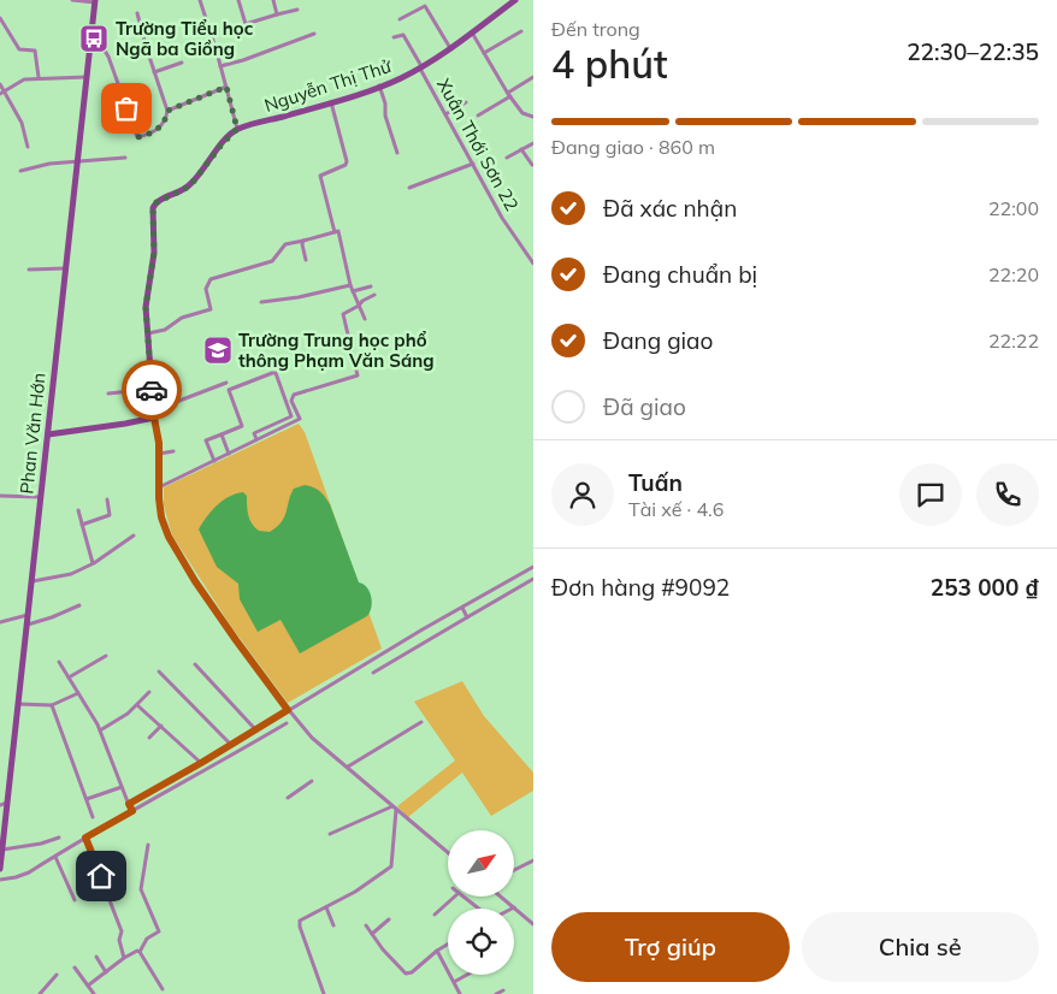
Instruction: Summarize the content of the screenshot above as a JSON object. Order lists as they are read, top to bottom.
{
  "streets": {
    "main road": ["Nguyễn Thị Thử", "Phan Văn Hớn"],
    "street": ["Xuân Thới Sơn 22"]
  },
  "crossings": [
    ["Nguyễn Thị Thử", "Xuân Thới Sơn 22"]
  ],
  "places": {
    "bus stop": ["Trường Tiểu học Ngã ba Giồng"],
    "school or university": ["Trường Trung học phổ thông Phạm Văn Sáng"]
  },
  "north": "top right",
  "page": {
    "heading": ["4 phút", "Đến trong", "22:30–22:35"],
    "panel": [
      "Tuấn",
      "Tài xế · 4.6",
      "Đơn hàng #9092",
      "253 000 ₫"
    ],
    "bar": "Đang giao · 860 m",
    "list": [
      ["Đã xác nhận", "22:00"],
      ["Đang chuẩn bị", "22:20"],
      ["Đang giao", "22:22"],
      "Đã giao"
    ],
    "buttons": ["Trợ giúp", "Chia sẻ"]
  }
}
